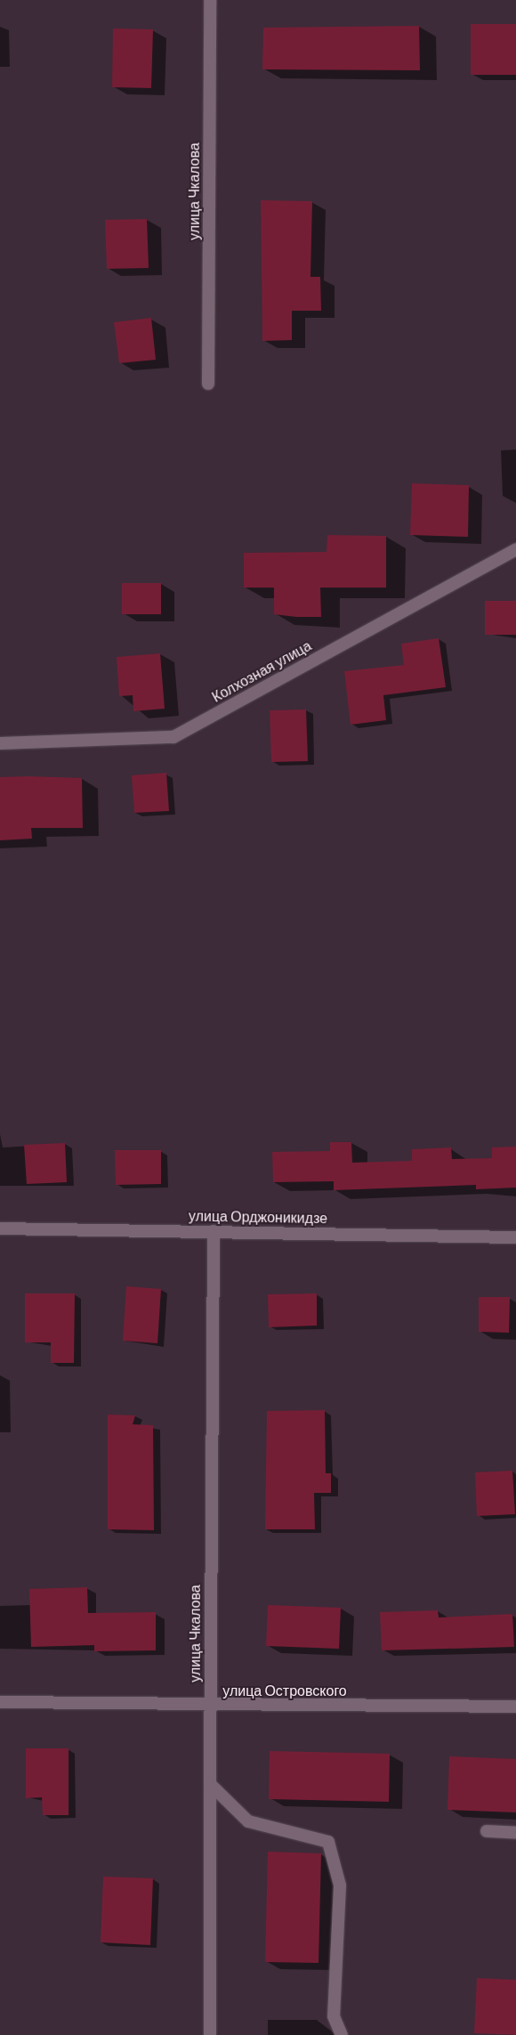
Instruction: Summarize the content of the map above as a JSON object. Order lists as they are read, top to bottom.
{
  "streets": {
    "street": [
      "улица Чкалова",
      "Колхозная улица",
      "улица Орджоникидзе",
      "улица Островского"
    ]
  },
  "crossings": [
    ["улица Чкалова", "улица Орджоникидзе"],
    ["улица Чкалова", "улица Островского"]
  ]
}
